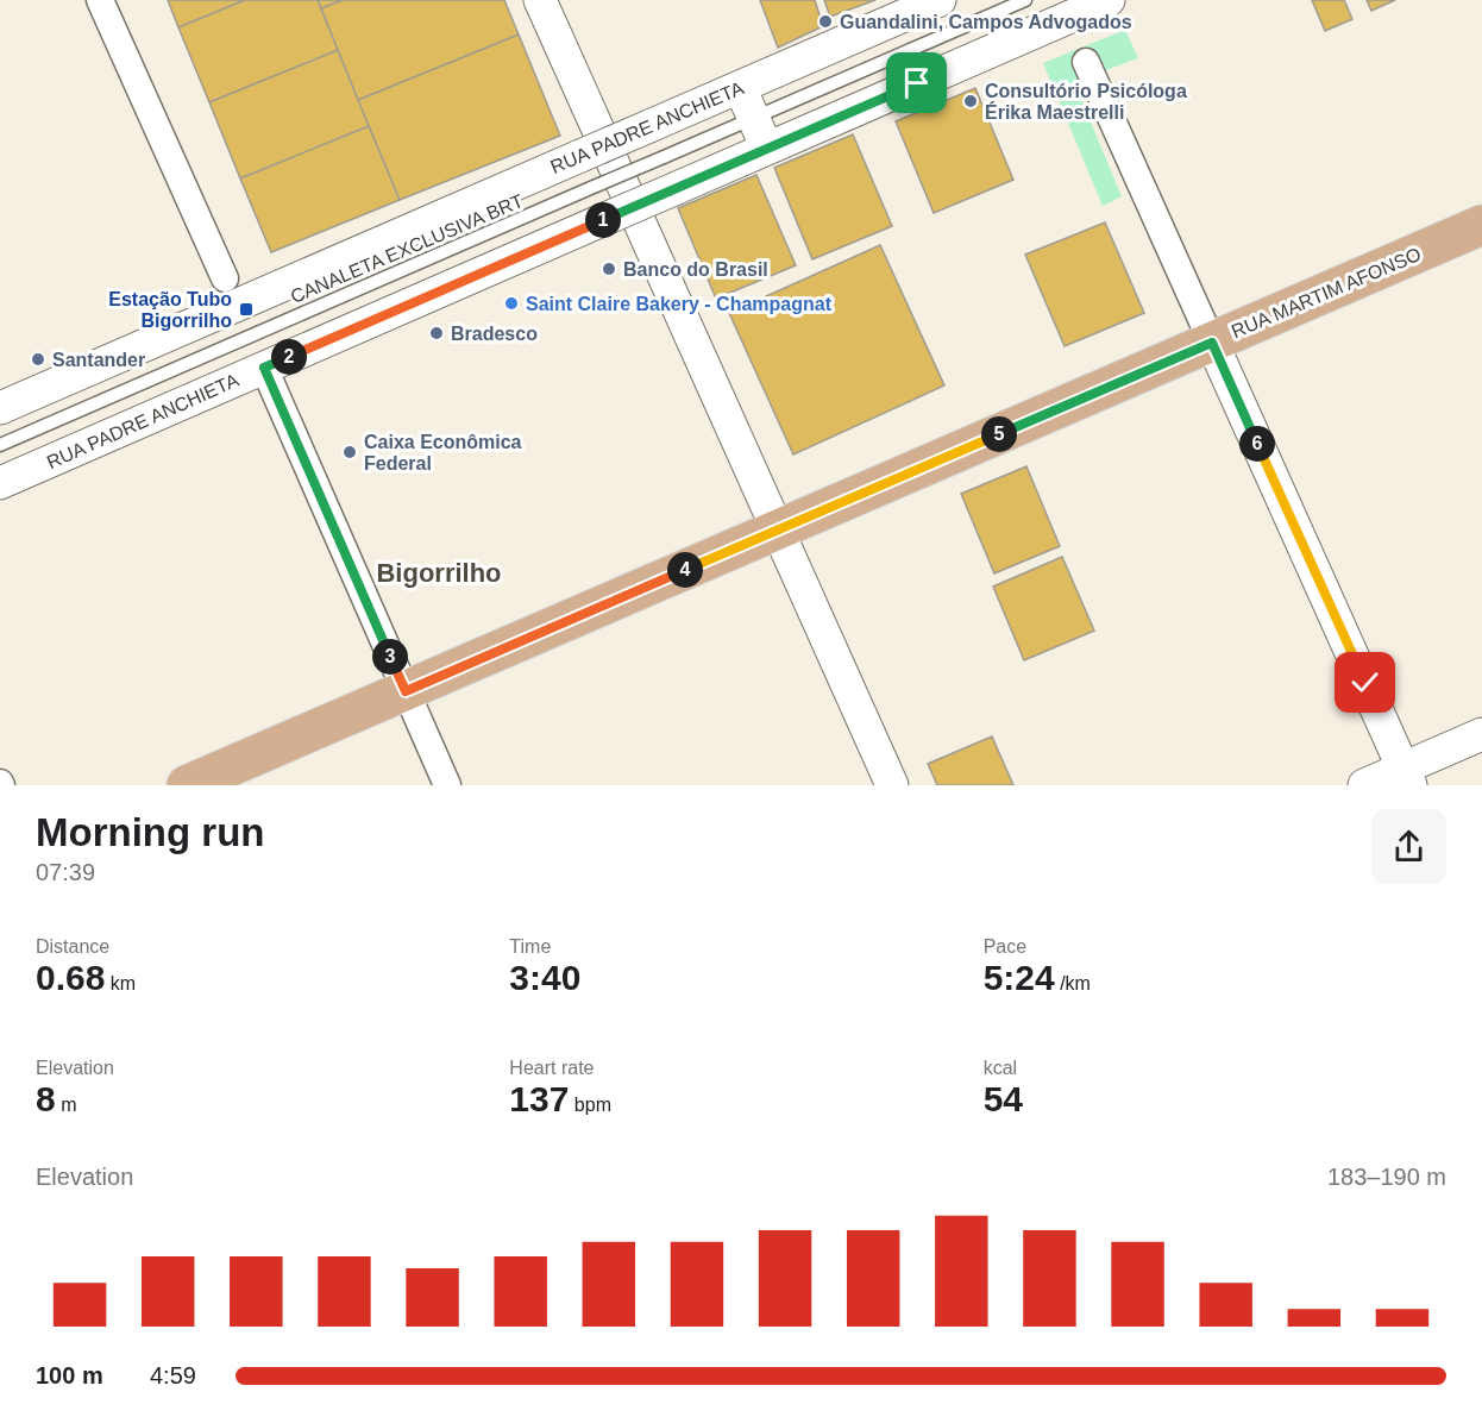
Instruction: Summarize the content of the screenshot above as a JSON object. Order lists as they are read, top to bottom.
{
  "streets": {
    "main road": ["RUA MARTIM AFONSO"],
    "street": ["RUA PADRE ANCHIETA"],
    "lane": ["CANALETA EXCLUSIVA BRT"]
  },
  "districts": ["Bigorrilho"],
  "places": {
    "other": [
      "Guandalini, Campos Advogados",
      "Consultório Psicóloga Érika Maestrelli",
      "Banco do Brasil",
      "Saint Claire Bakery - Champagnat",
      "Bradesco",
      "Santander",
      "Caixa Econômica Federal"
    ],
    "transit": ["Estação Tubo Bigorrilho"]
  },
  "page": {
    "pins": [
      "1",
      "2",
      "5",
      "6",
      "4",
      "3"
    ],
    "heading": ["Morning run", "07:39"],
    "stats": [
      ["Distance", "0.68 km"],
      ["Time", "3:40"],
      ["Pace", "5:24 /km"],
      ["Elevation", "8 m"],
      ["Heart rate", "137 bpm"],
      ["kcal", "54"]
    ],
    "chart": ["Elevation", "183–190 m"],
    "list": [
      {
        "name": "100 m",
        "note": "4:59"
      }
    ]
  }
}
